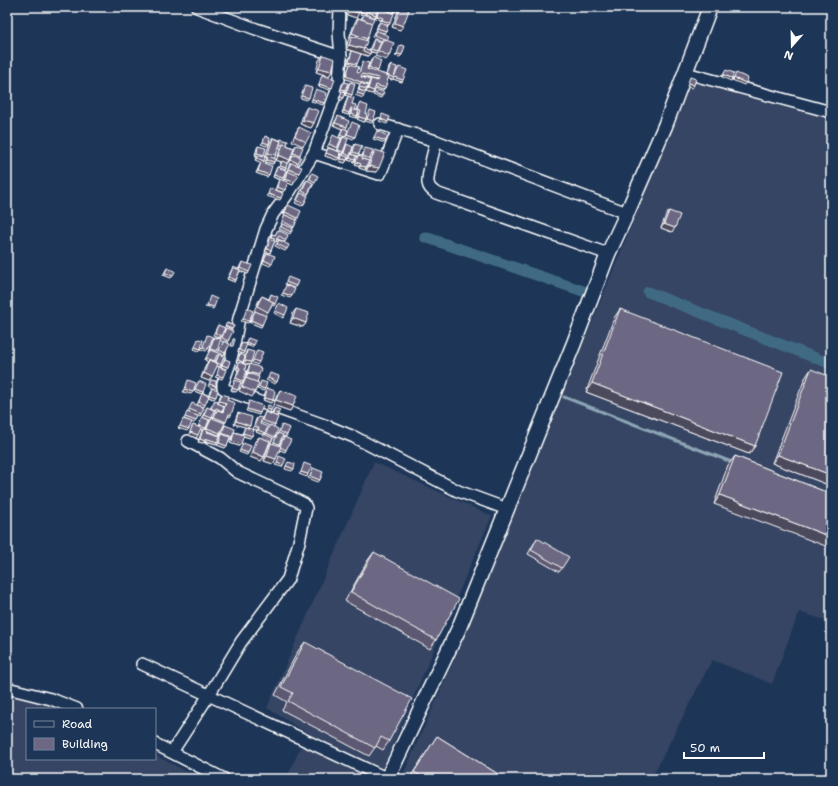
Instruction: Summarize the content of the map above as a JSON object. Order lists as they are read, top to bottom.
{
  "legend": ["Road", "Building"],
  "scale_bar": "50 m",
  "north": "bottom"
}
